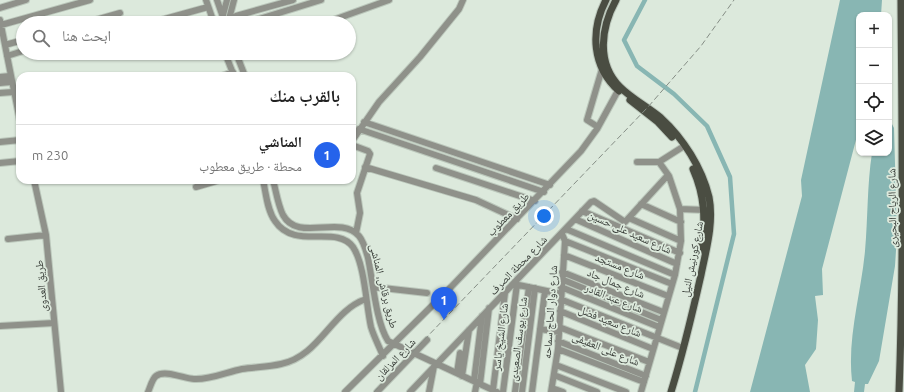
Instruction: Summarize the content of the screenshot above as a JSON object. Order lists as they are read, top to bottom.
{
  "streets": {
    "main road": ["شارع الرياح البحيرى", "شارع كورنيش النيل"],
    "street": [
      "طريق معطوب",
      "شارع سعيد على حسين",
      "شارع محطة الصرف",
      "شارع مستجد",
      "شارع جمال جاد",
      "طريق العدوى",
      "طريق برقاش, المناشى",
      "شارع عبد القادر",
      "شارع دوار الحاج سماحه",
      "شارع سعيد فضل",
      "شارع الشيخ ياسر",
      "شارع يوسف الصعيدى",
      "شارع على العفيفى",
      "شارع المزلقان"
    ]
  },
  "crossings": [
    ["طريق معطوب", "شارع كورنيش النيل"],
    ["طريق معطوب", "طريق برقاش, المناشى"],
    ["شارع سعيد على حسين", "شارع محطة الصرف"],
    ["شارع محطة الصرف", "شارع الشيخ ياسر"],
    ["شارع مستجد", "شارع دوار الحاج سماحه"],
    ["شارع جمال جاد", "شارع دوار الحاج سماحه"],
    ["شارع عبد القادر", "شارع دوار الحاج سماحه"],
    ["شارع دوار الحاج سماحه", "شارع سعيد فضل"],
    ["شارع دوار الحاج سماحه", "شارع على العفيفى"]
  ],
  "page": {
    "map_buttons": ["+", "−"],
    "search": "ابحث هنا",
    "heading": "بالقرب منك",
    "list": [
      {
        "mark": "1",
        "name": "المناشي",
        "note": "محطة · طريق معطوب",
        "value": "230 m"
      }
    ],
    "pins": "1"
  }
}
